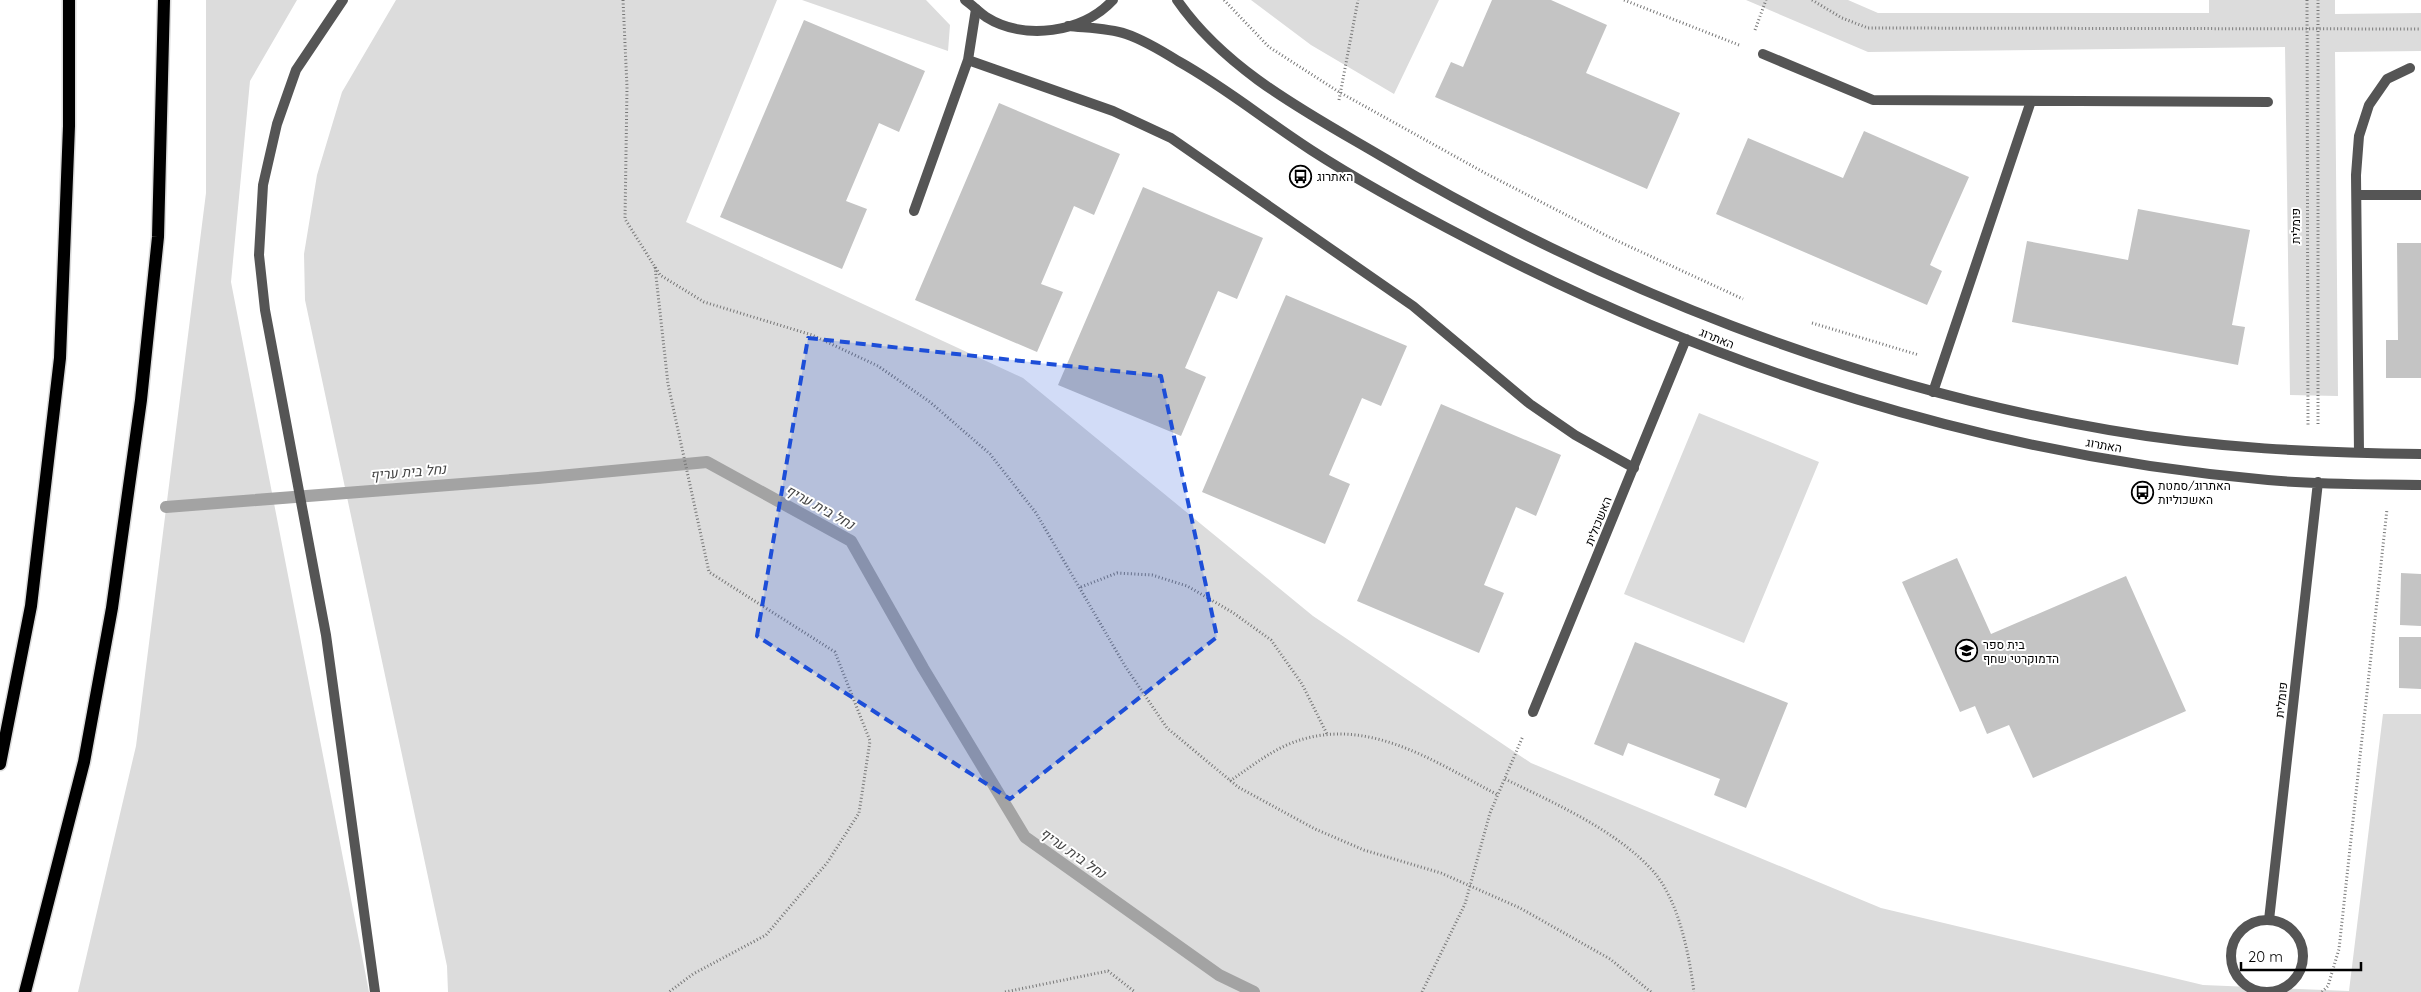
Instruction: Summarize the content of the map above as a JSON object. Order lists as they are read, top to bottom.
{
  "streets": {
    "street": ["פומלית", "האתרוג", "האשכולית"]
  },
  "crossings": [
    ["פומלית", "האתרוג"],
    ["האתרוג", "האשכולית"]
  ],
  "water": ["נחל בית עריף"],
  "places": {
    "bus stop": ["האתרוג", "האתרוג/סמטת האשכוליות"],
    "school or university": ["בית ספר הדמוקרטי שחף"]
  },
  "scale_bar": "20 m"
}
